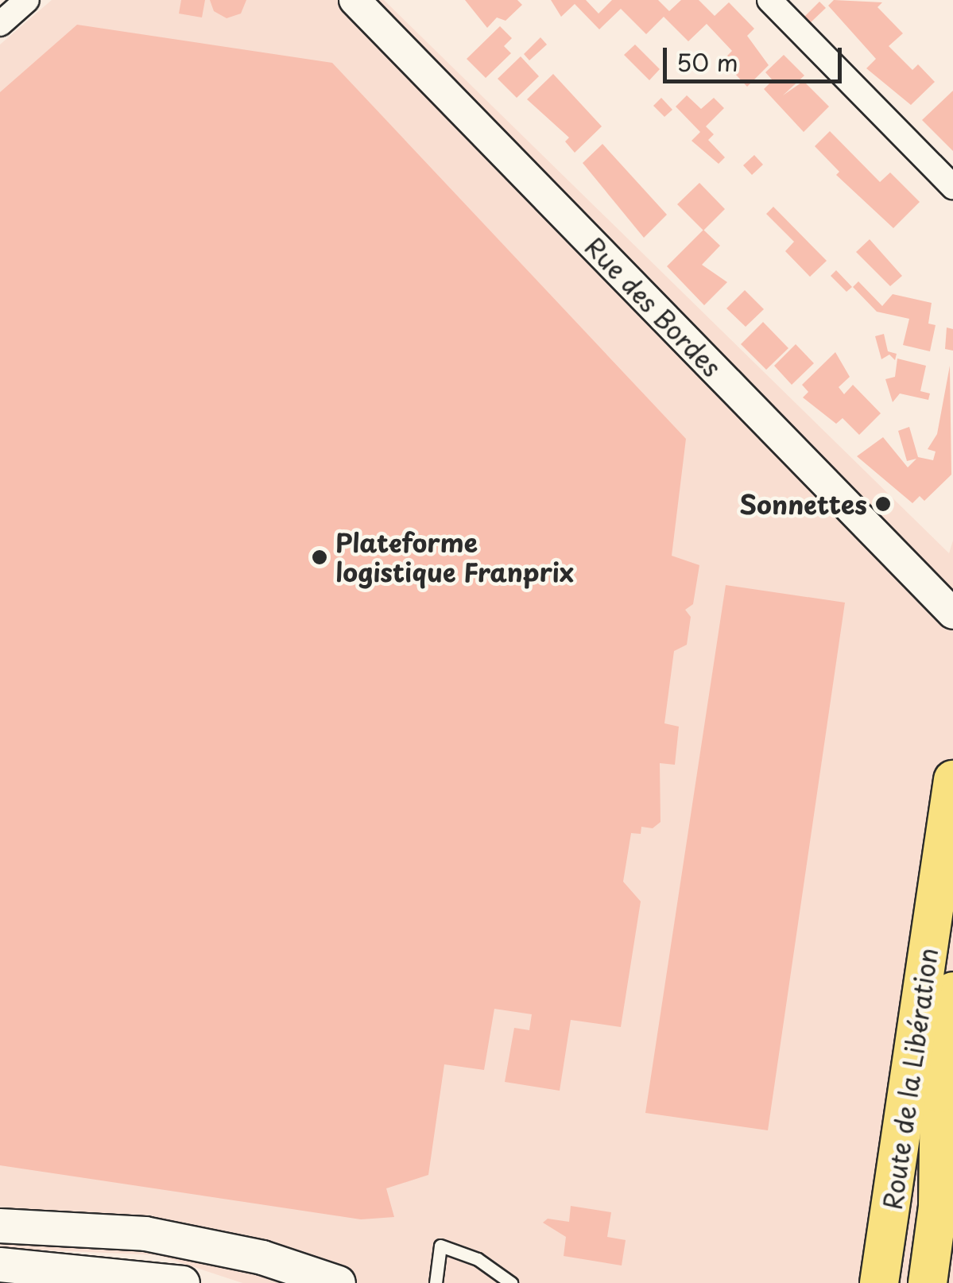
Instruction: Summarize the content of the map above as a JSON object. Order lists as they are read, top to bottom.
{
  "streets": {
    "main road": ["Route de la Libération"],
    "street": ["Rue des Bordes"]
  },
  "places": ["Sonnettes", "Plateforme logistique Franprix"],
  "scale_bar": "50 m"
}
